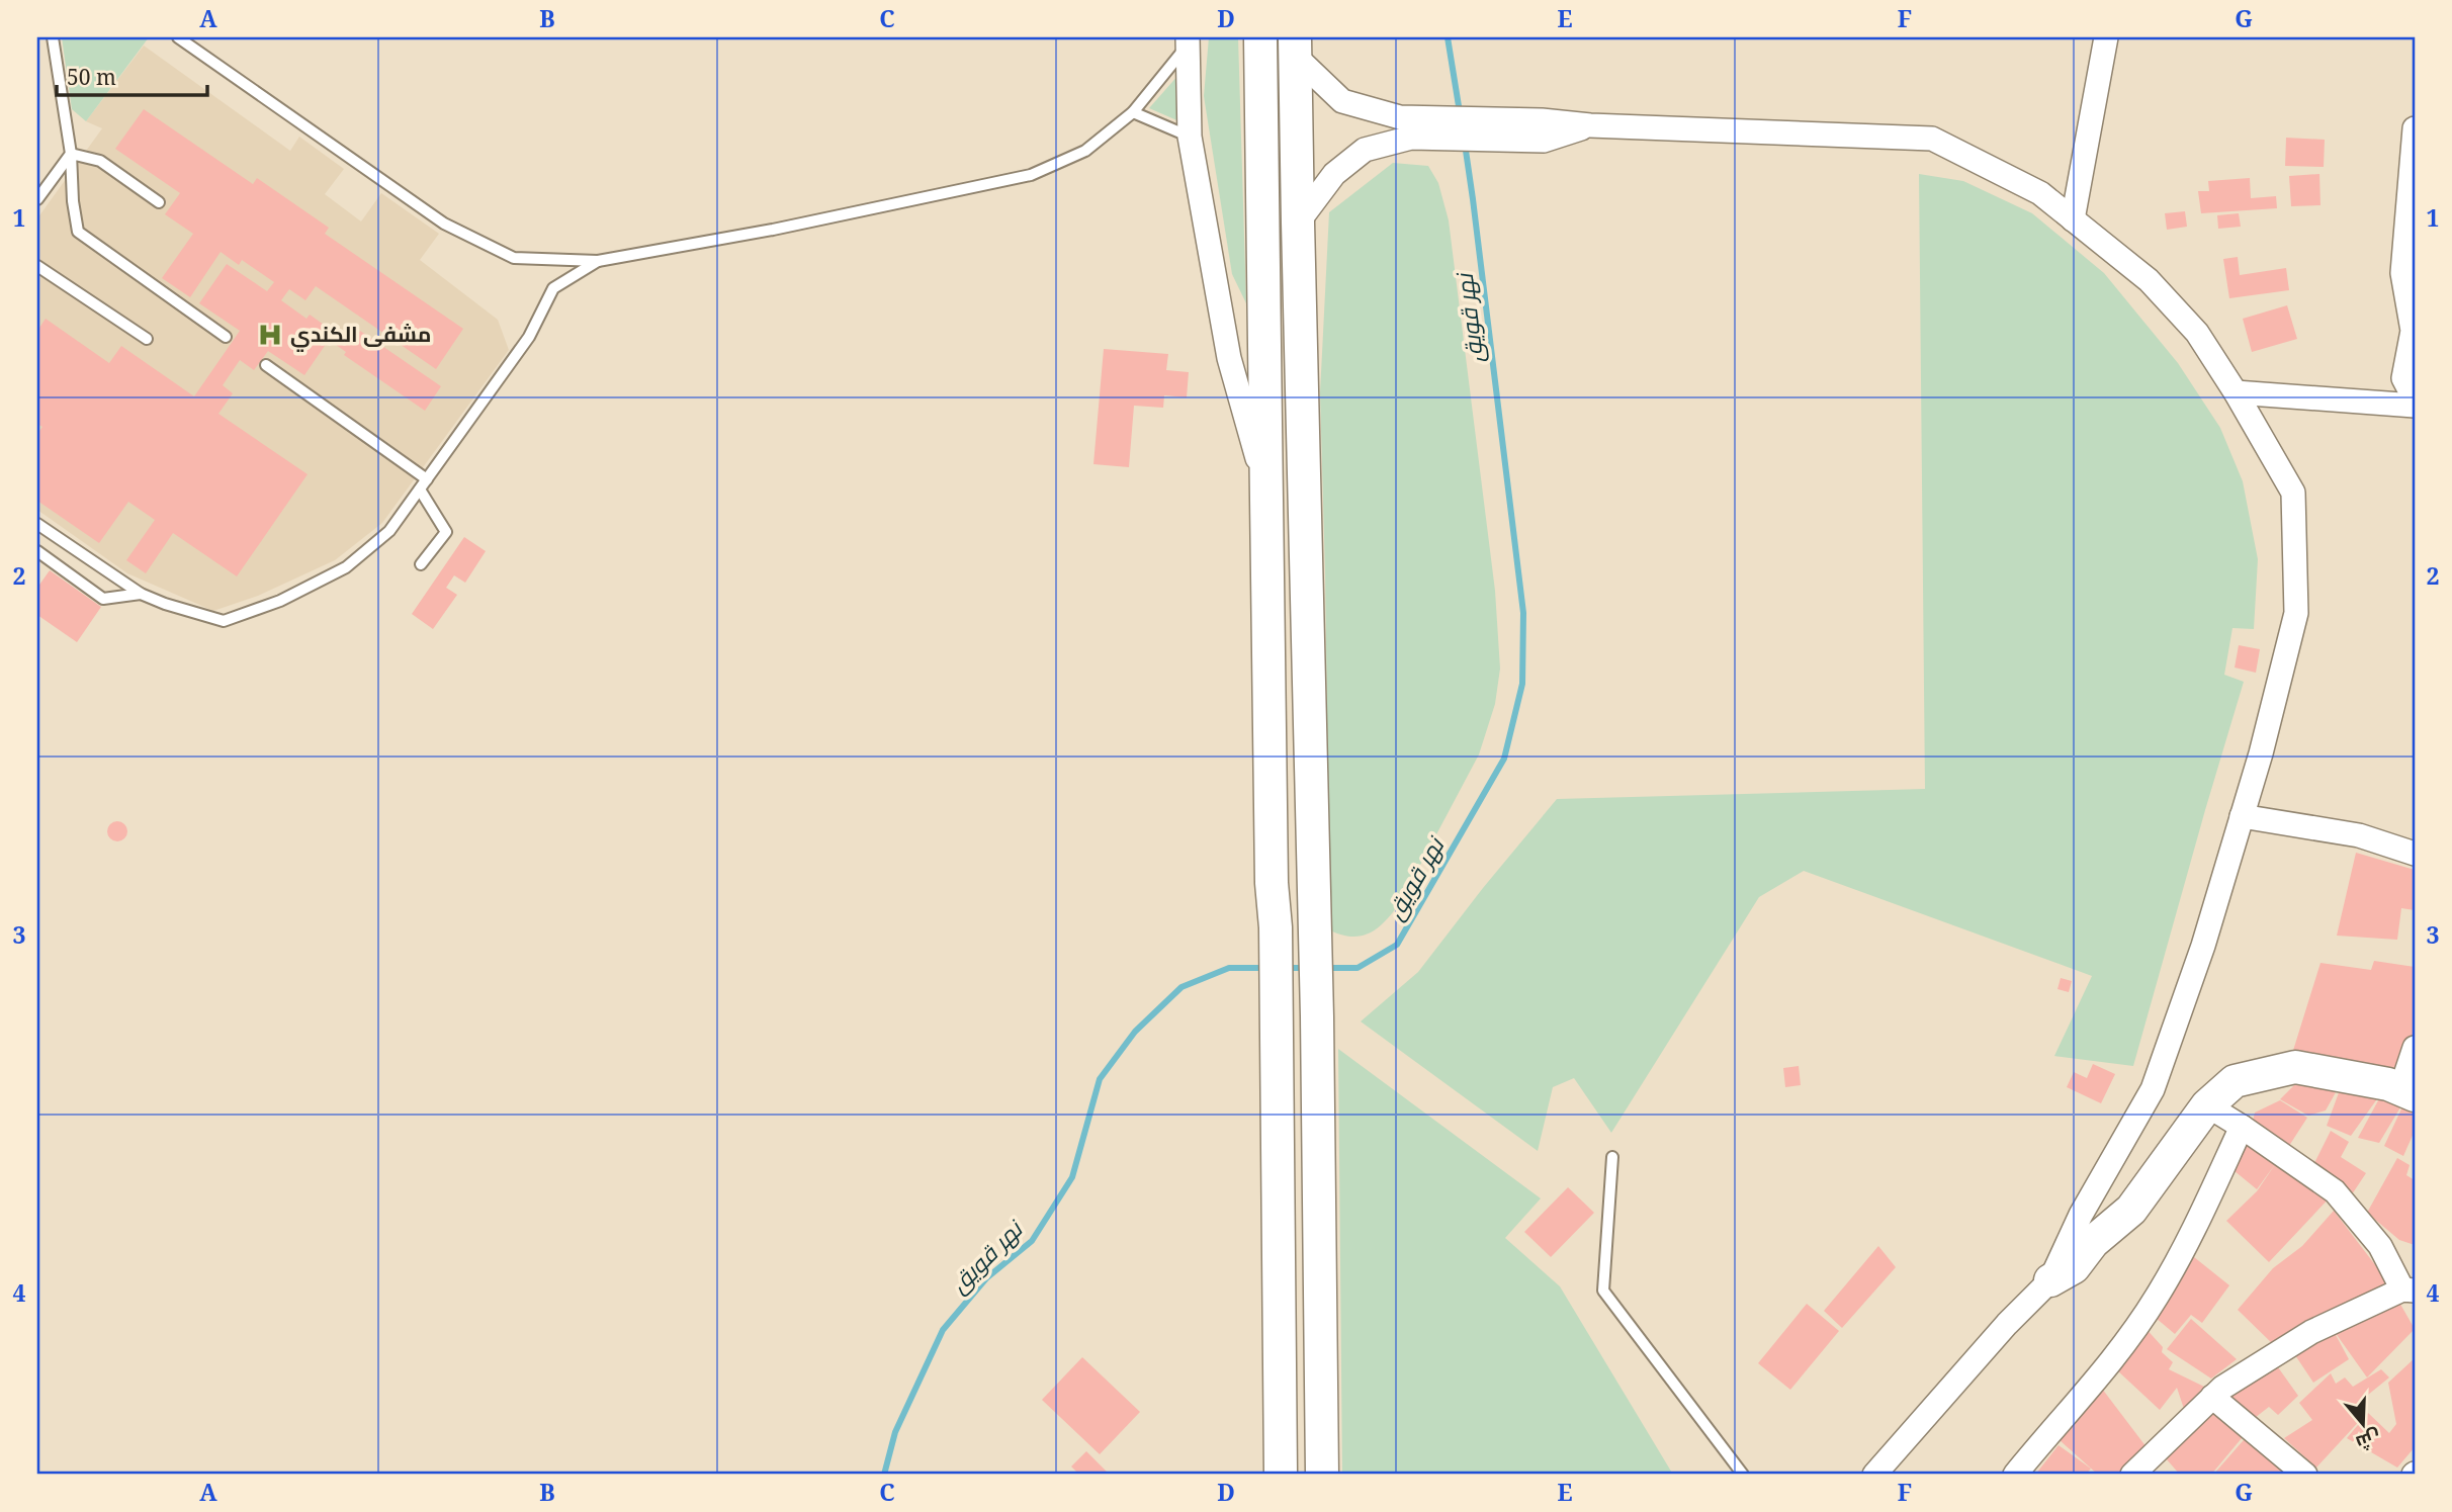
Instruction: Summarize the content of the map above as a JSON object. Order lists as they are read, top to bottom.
{
  "water": ["نهر قويق"],
  "places": {
    "hospital": ["مشفى الكندي"]
  },
  "scale_bar": "50 m",
  "north": "bottom",
  "grid": {
    "columns": [
      "A",
      "B",
      "C",
      "D",
      "E",
      "F",
      "G"
    ],
    "rows": [
      "1",
      "2",
      "3",
      "4"
    ]
  }
}
